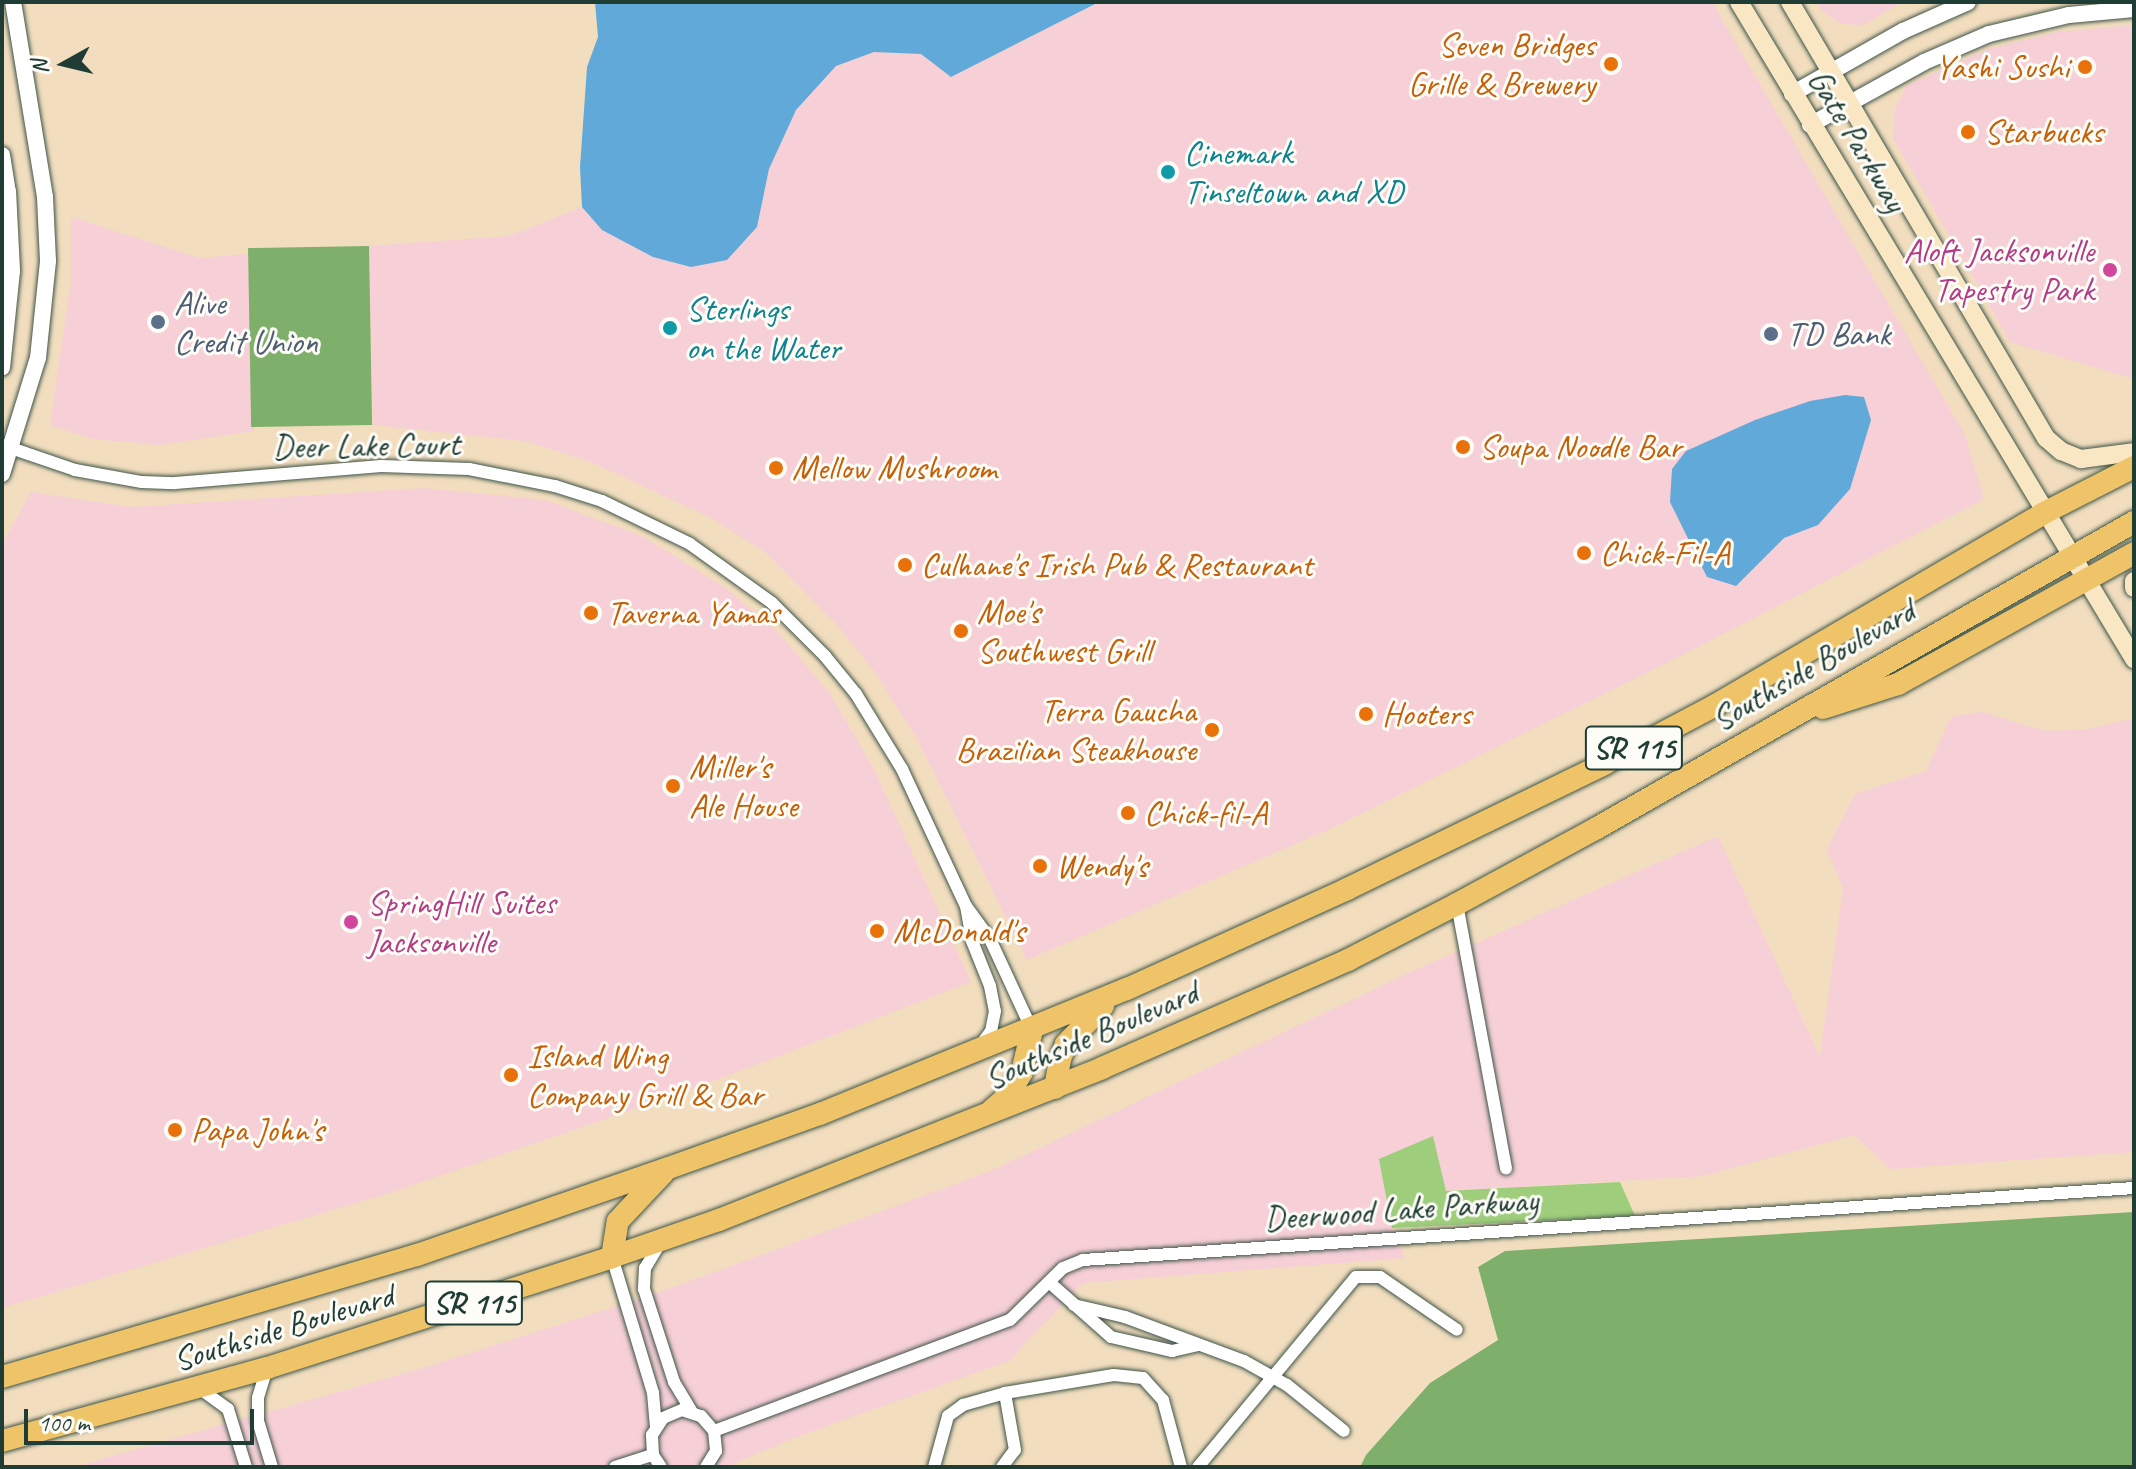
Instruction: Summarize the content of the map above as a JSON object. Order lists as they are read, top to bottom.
{
  "streets": {
    "highway": ["Southside Boulevard", "SR 115"],
    "main road": ["Gate Parkway"],
    "street": ["Deer Lake Court", "Deerwood Lake Parkway"]
  },
  "crossings": [
    ["Gate Parkway", "Southside Boulevard"],
    ["Deer Lake Court", "Southside Boulevard"]
  ],
  "places": [
    "Seven Bridges Grille & Brewery",
    "Yashi Sushi",
    "Starbucks",
    "Cinemark Tinseltown and XD",
    "Aloft Jacksonville Tapestry Park",
    "Alive Credit Union",
    "Sterlings on the Water",
    "TD Bank",
    "Soupa Noodle Bar",
    "Mellow Mushroom",
    "Chick-Fil-A",
    "Culhane's Irish Pub & Restaurant",
    "Taverna Yamas",
    "Moe's Southwest Grill",
    "Hooters",
    "Terra Gaucha Brazilian Steakhouse",
    "Miller's Ale House",
    "Chick-fil-A",
    "Wendy's",
    "SpringHill Suites Jacksonville",
    "McDonald's",
    "Island Wing Company Grill & Bar",
    "Papa John's"
  ],
  "scale_bar": "100 m",
  "north": "left"
}
